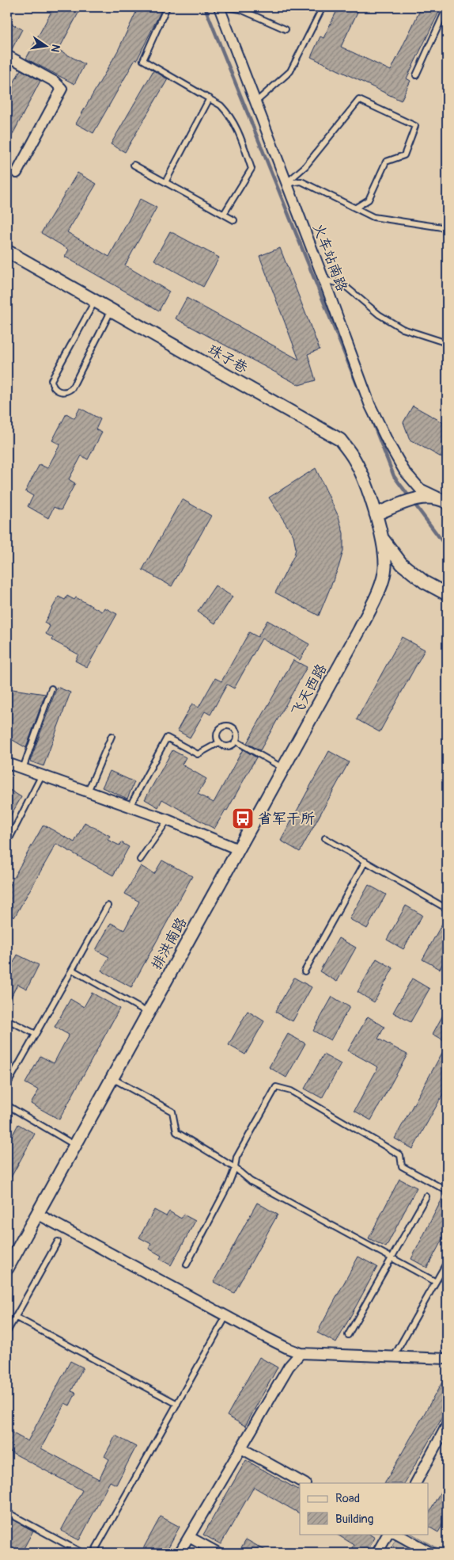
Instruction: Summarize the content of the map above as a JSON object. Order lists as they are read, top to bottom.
{
  "streets": {
    "street": [
      "火车站南路",
      "珠子巷",
      "飞天西路",
      "排洪南路"
    ]
  },
  "crossings": [
    ["珠子巷", "飞天西路"],
    ["飞天西路", "排洪南路"]
  ],
  "places": {
    "bus stop": ["省军干所"]
  },
  "legend": ["Road", "Building"],
  "north": "right"
}
